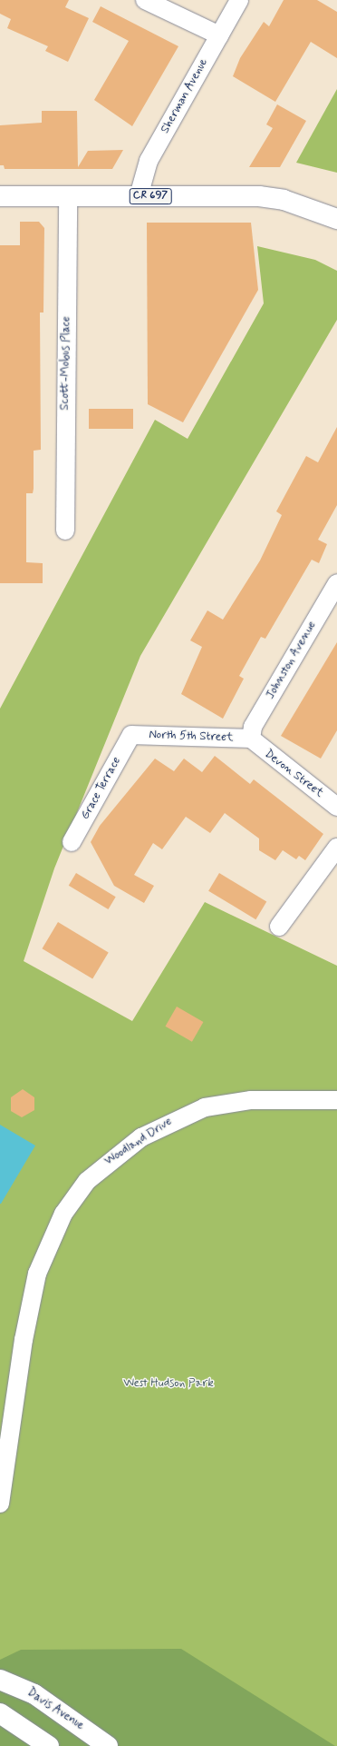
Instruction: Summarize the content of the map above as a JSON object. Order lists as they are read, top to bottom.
{
  "streets": {
    "main road": ["CR 697", "Davis Avenue"],
    "street": [
      "Sherman Avenue",
      "Scott-Mobus Place",
      "Johnston Avenue",
      "North 5th Street",
      "Devon Street",
      "Grace Terrace",
      "Woodland Drive"
    ]
  },
  "crossings": [
    ["Sherman Avenue", "CR 697"],
    ["CR 697", "Scott-Mobus Place"],
    ["Johnston Avenue", "North 5th Street"],
    ["Johnston Avenue", "Devon Street"],
    ["North 5th Street", "Devon Street"],
    ["North 5th Street", "Grace Terrace"]
  ],
  "parks": ["West Hudson Park"]
}
